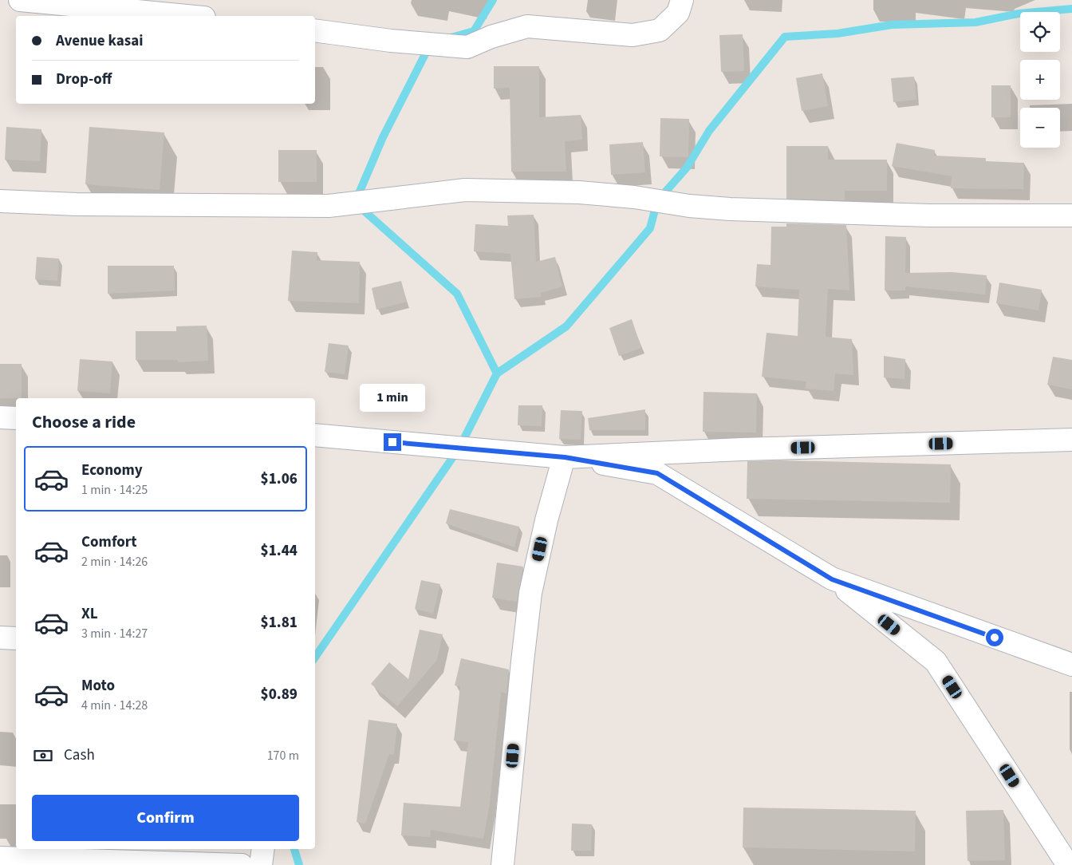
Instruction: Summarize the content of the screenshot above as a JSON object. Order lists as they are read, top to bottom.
{
  "page": {
    "map_buttons": ["+", "−"],
    "banner": ["Avenue kasai", "Drop-off"],
    "bubble": "1 min",
    "heading": "Choose a ride",
    "list": [
      {
        "name": "Economy",
        "note": "1 min · 14:25",
        "value": "$1.06"
      },
      {
        "name": "Comfort",
        "note": "2 min · 14:26",
        "value": "$1.44"
      },
      {
        "name": "XL",
        "note": "3 min · 14:27",
        "value": "$1.81"
      },
      {
        "name": "Moto",
        "note": "4 min · 14:28",
        "value": "$0.89"
      }
    ],
    "pay": ["Cash", "170 m"],
    "buttons": "Confirm"
  }
}
